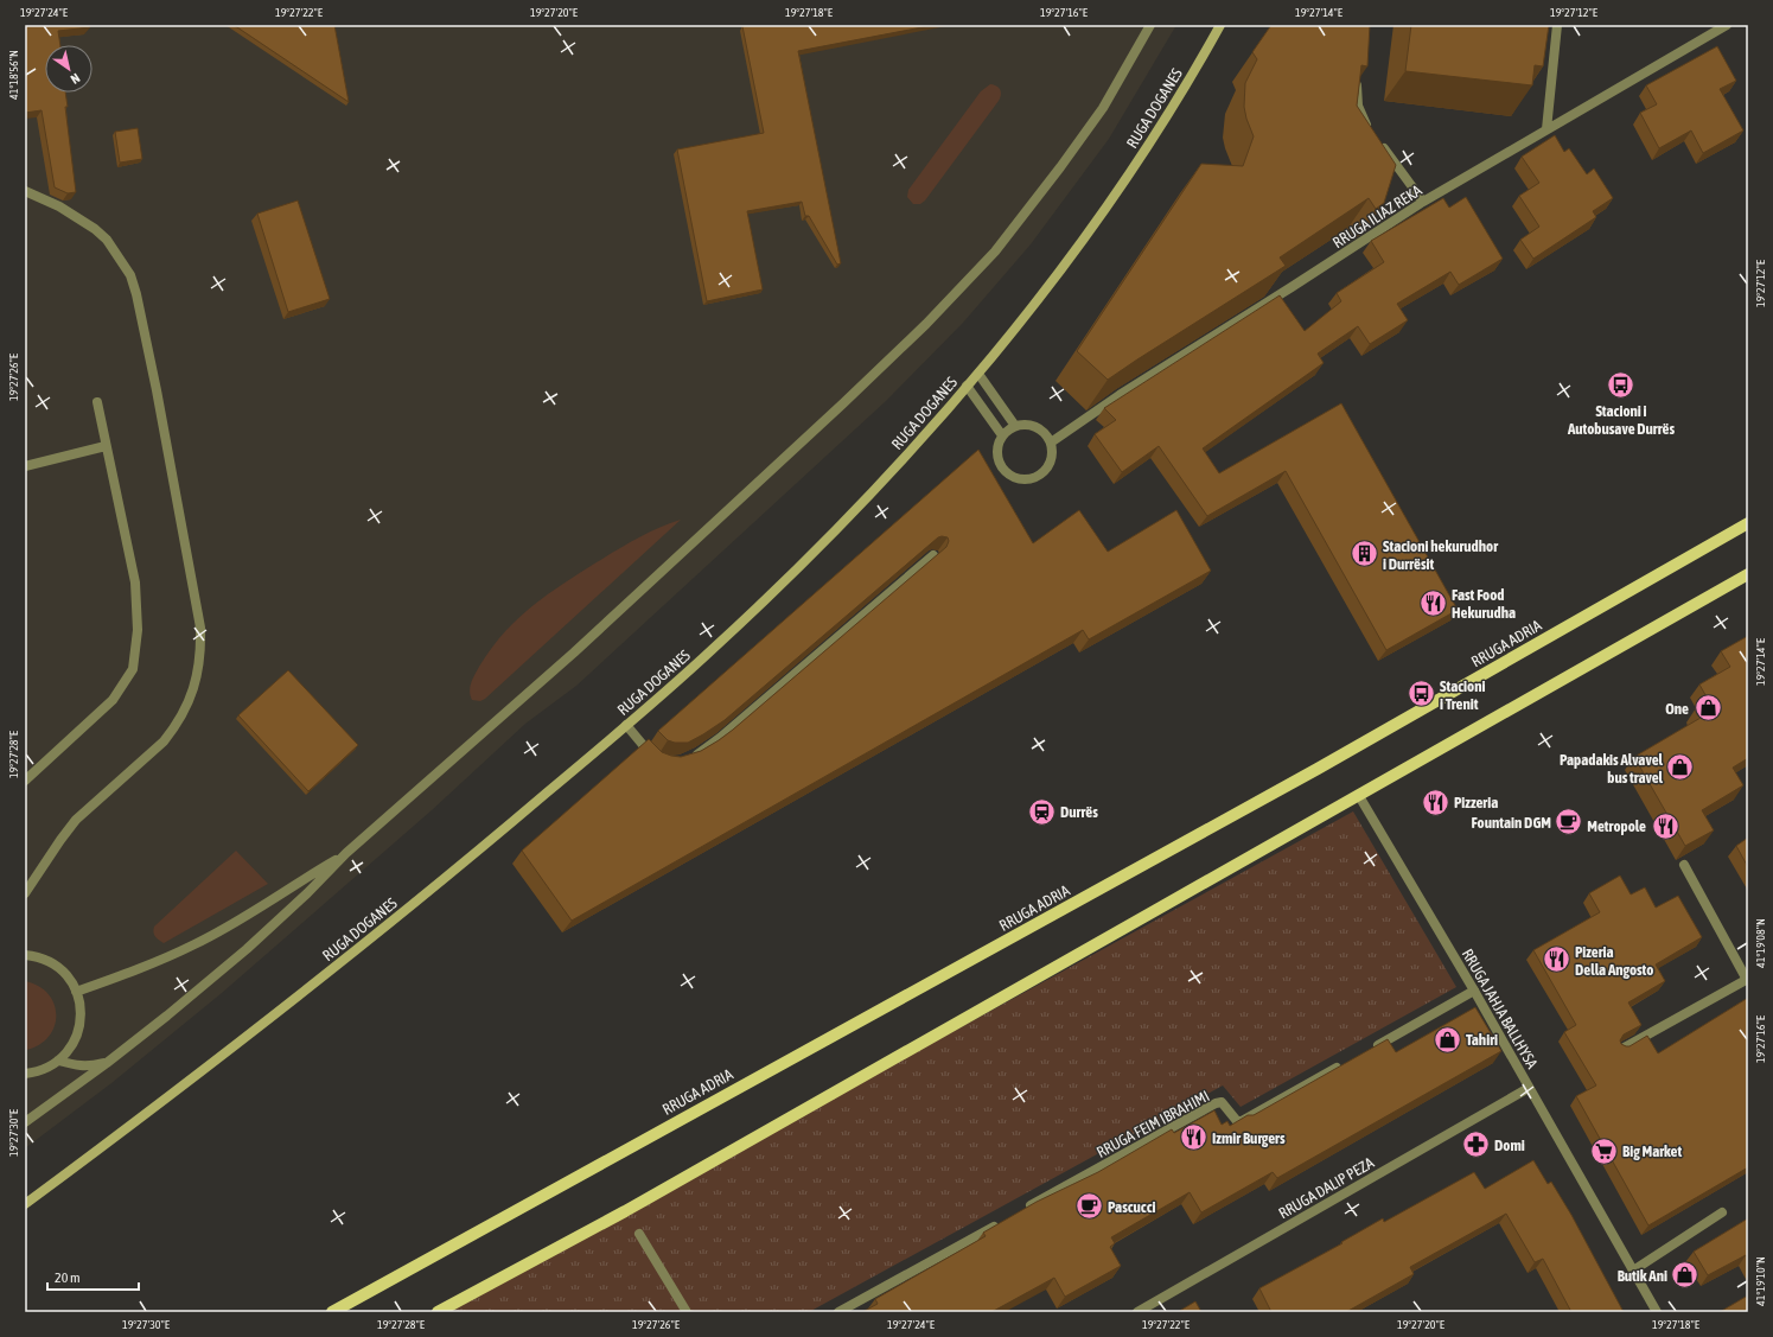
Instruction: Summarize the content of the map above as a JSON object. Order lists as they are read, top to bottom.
{
  "streets": {
    "main road": ["RUGA DOGANES", "RRUGA ADRIA"],
    "street": [
      "RRUGA ILIAZ REKA",
      "RRUGA JAHJA BALLHYSA",
      "RRUGA FEIM IBRAHIMI",
      "RRUGA DALIP PEZA"
    ]
  },
  "crossings": [
    ["RRUGA JAHJA BALLHYSA", "RRUGA DALIP PEZA"]
  ],
  "places": {
    "bus stop": ["Stacioni i Autobusave Durrës", "Stacioni i Trenit"],
    "building": ["Stacioni hekurudhor i Durrësit"],
    "restaurant": [
      "Fast Food Hekurudha",
      "Pizzeria",
      "Metropole",
      "Pizeria Della Angosto",
      "Izmir Burgers"
    ],
    "shop": [
      "One",
      "Papadakis Alvavel bus travel",
      "Tahiri",
      "Butik Ani"
    ],
    "station": ["Durrës"],
    "cafe": ["Fountain DGM", "Pascucci"],
    "pharmacy": ["Domi"],
    "supermarket": ["Big Market"]
  },
  "scale_bar": "20 m",
  "north": "bottom right",
  "coordinates": [
    "19°27'24\"E",
    "19°27'22\"E",
    "19°27'20\"E",
    "19°27'18\"E",
    "19°27'16\"E",
    "19°27'14\"E",
    "19°27'12\"E",
    "41°18'56\"N",
    "19°27'26\"E",
    "19°27'28\"E",
    "41°19'08\"N",
    "19°27'30\"E",
    "41°19'10\"N"
  ]
}
